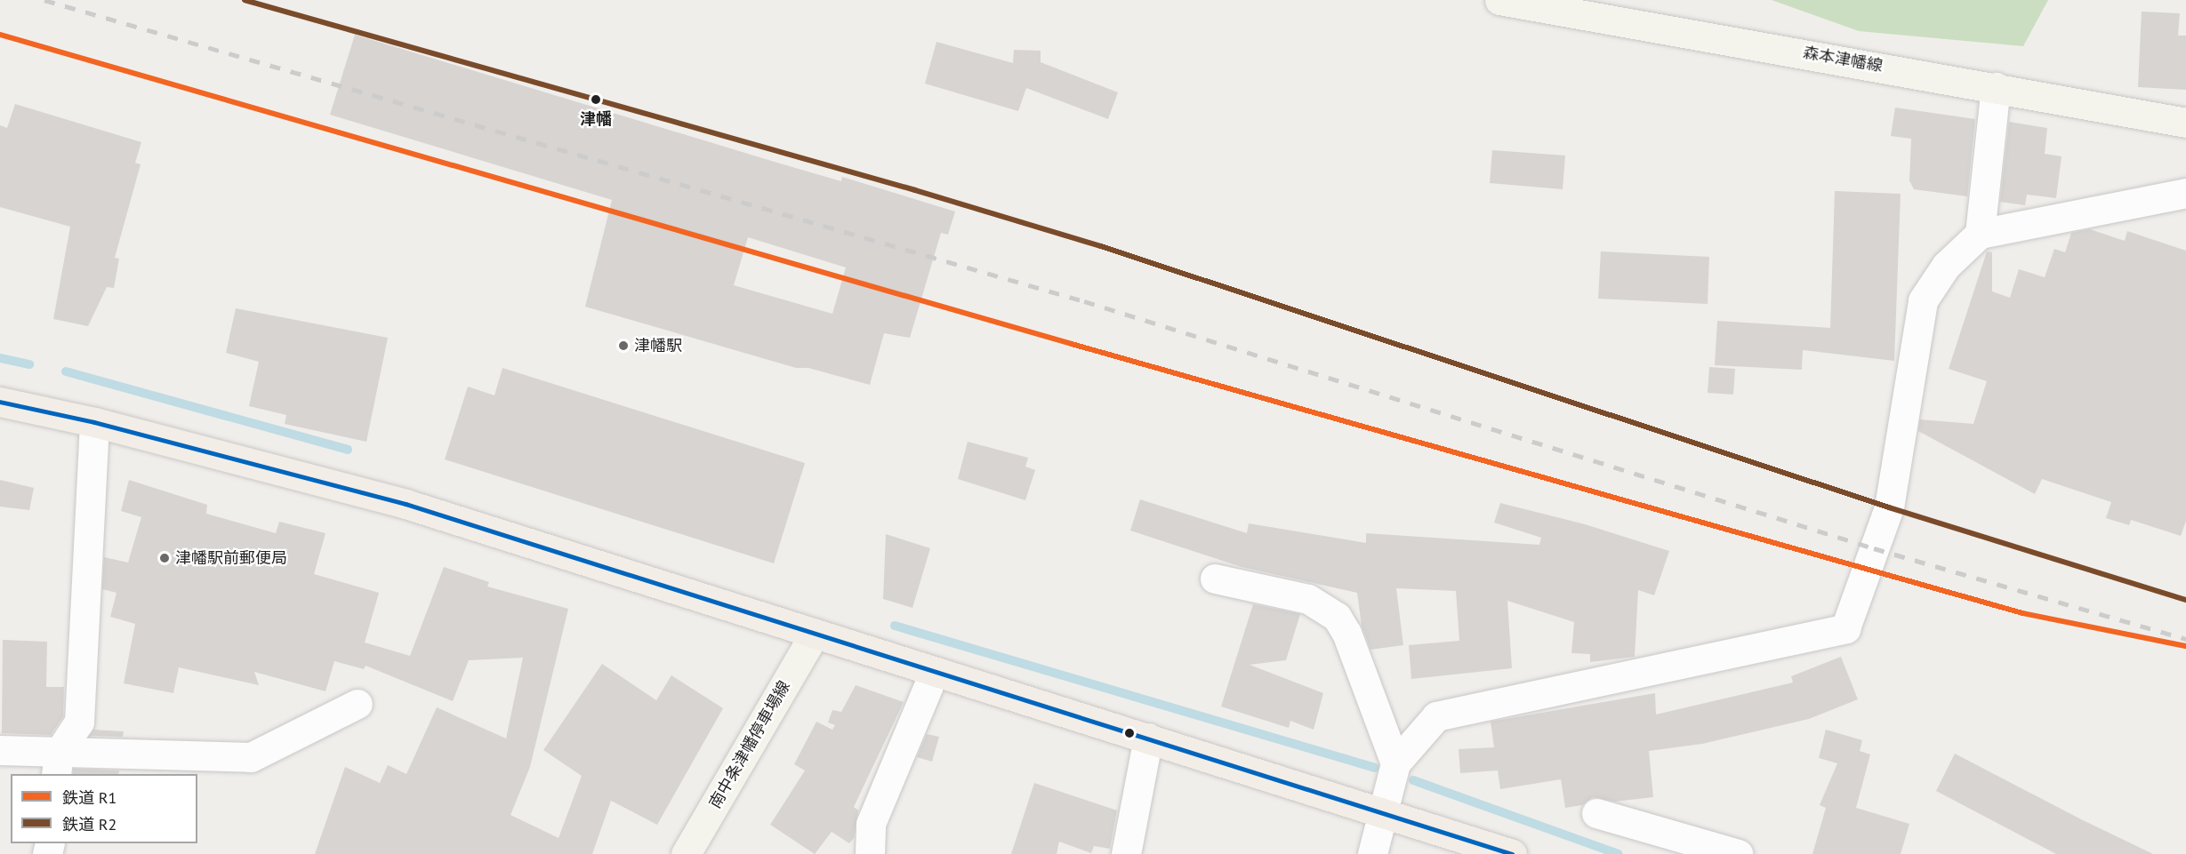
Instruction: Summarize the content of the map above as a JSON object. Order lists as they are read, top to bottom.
{
  "streets": {
    "main road": ["森本津幡線", "南中条津幡停車場線"]
  },
  "places": ["津幡", "津幡駅", "津幡駅前郵便局"],
  "lines": ["rail line R2", "rail line R1"],
  "legend": ["鉄道 R1", "鉄道 R2"]
}
